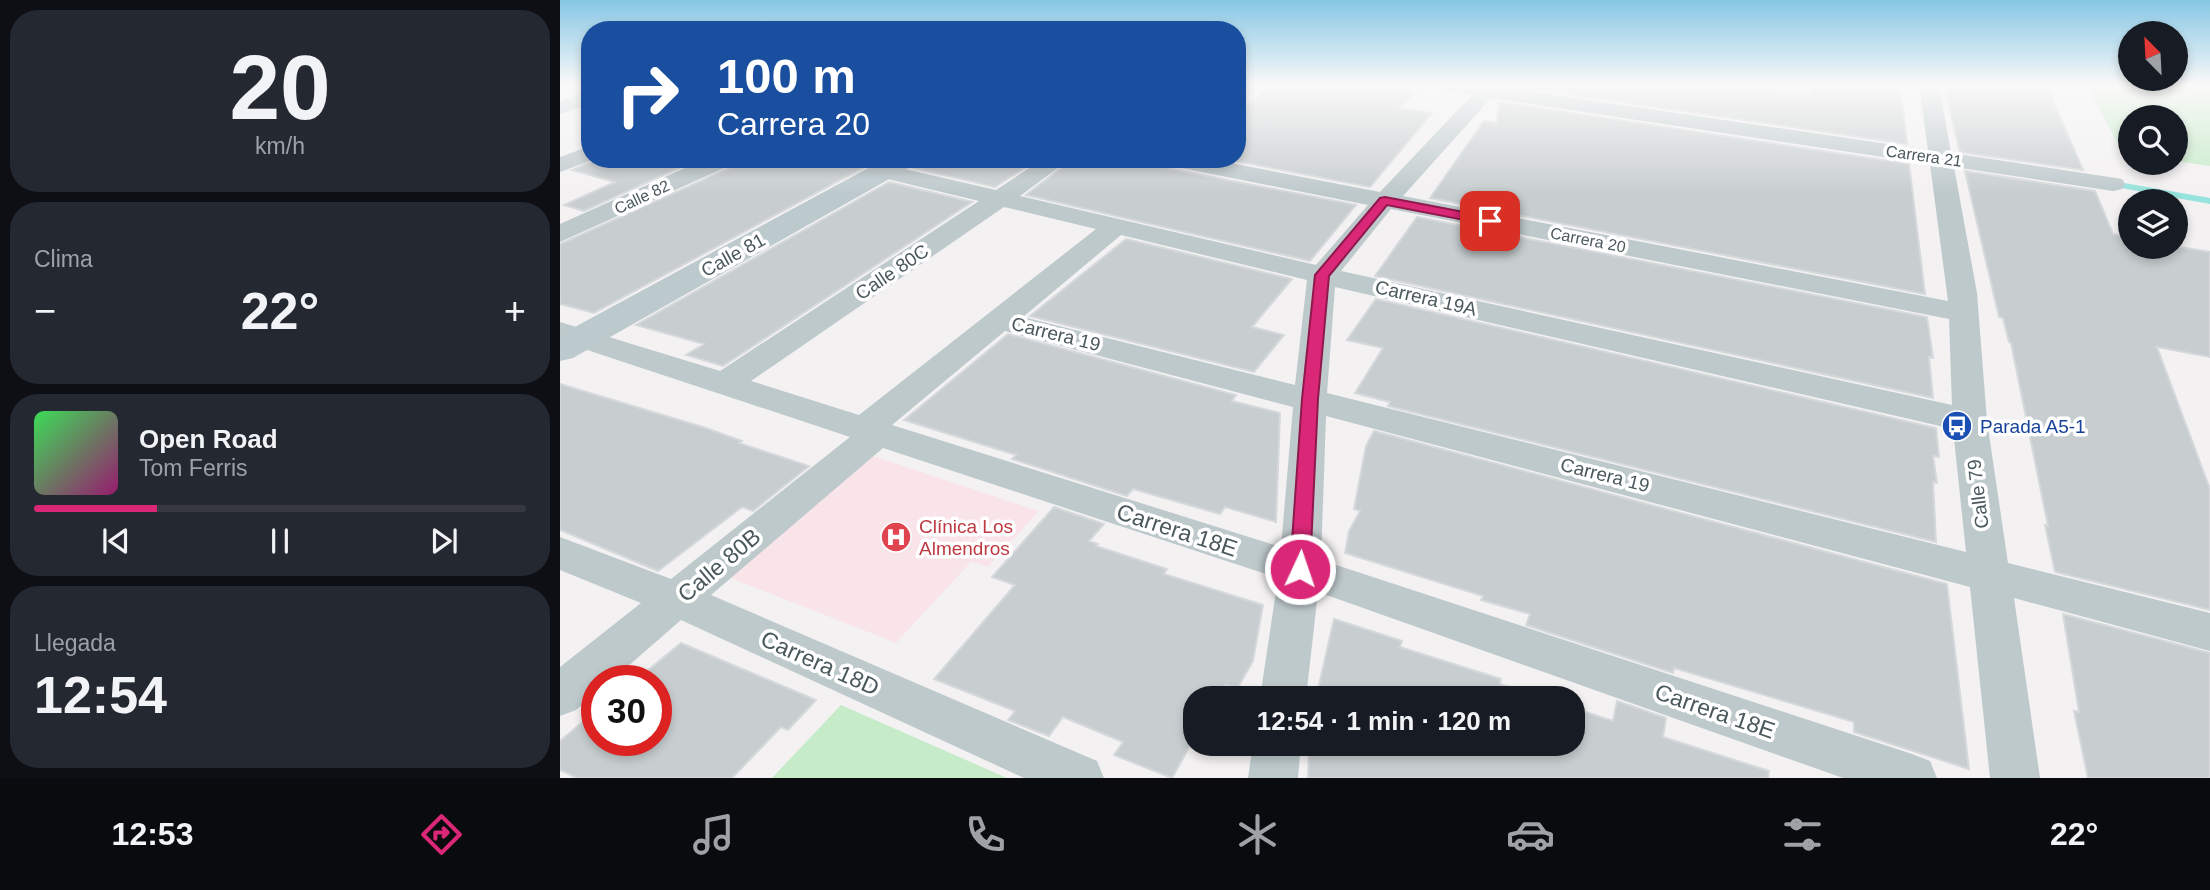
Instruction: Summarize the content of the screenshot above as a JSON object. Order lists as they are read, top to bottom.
{
  "streets": {
    "street": [
      "Carrera 21",
      "Calle 82",
      "Carrera 20",
      "Calle 81",
      "Calle 80C",
      "Carrera 19A",
      "Carrera 19",
      "Calle 79",
      "Carrera 18E",
      "Calle 80B",
      "Carrera 18D"
    ]
  },
  "crossings": [
    ["Carrera 21", "Calle 79"],
    ["Carrera 20", "Calle 79"],
    ["Calle 81", "Carrera 18E"],
    ["Calle 80C", "Carrera 19A"],
    ["Calle 80C", "Carrera 18E"],
    ["Carrera 19A", "Calle 79"],
    ["Carrera 19A", "Calle 80B"],
    ["Carrera 19", "Calle 79"],
    ["Carrera 19", "Calle 80B"],
    ["Carrera 18E", "Calle 80B"],
    ["Calle 80B", "Carrera 18D"]
  ],
  "places": {
    "bus stop": ["Parada A5-1"],
    "hospital": ["Clínica Los Almendros"]
  },
  "north": "top left",
  "page": {
    "tile": [
      ["20", "km/h"],
      "Clima",
      ["Llegada", "12:54"]
    ],
    "turn": ["100 m", "Carrera 20"],
    "heat": ["−", "22°", "+"],
    "song": ["Open Road", "Tom Ferris"],
    "limit": "30",
    "trip": "12:54 · 1 min · 120 m",
    "tabs": ["12:53", "22°"]
  }
}
